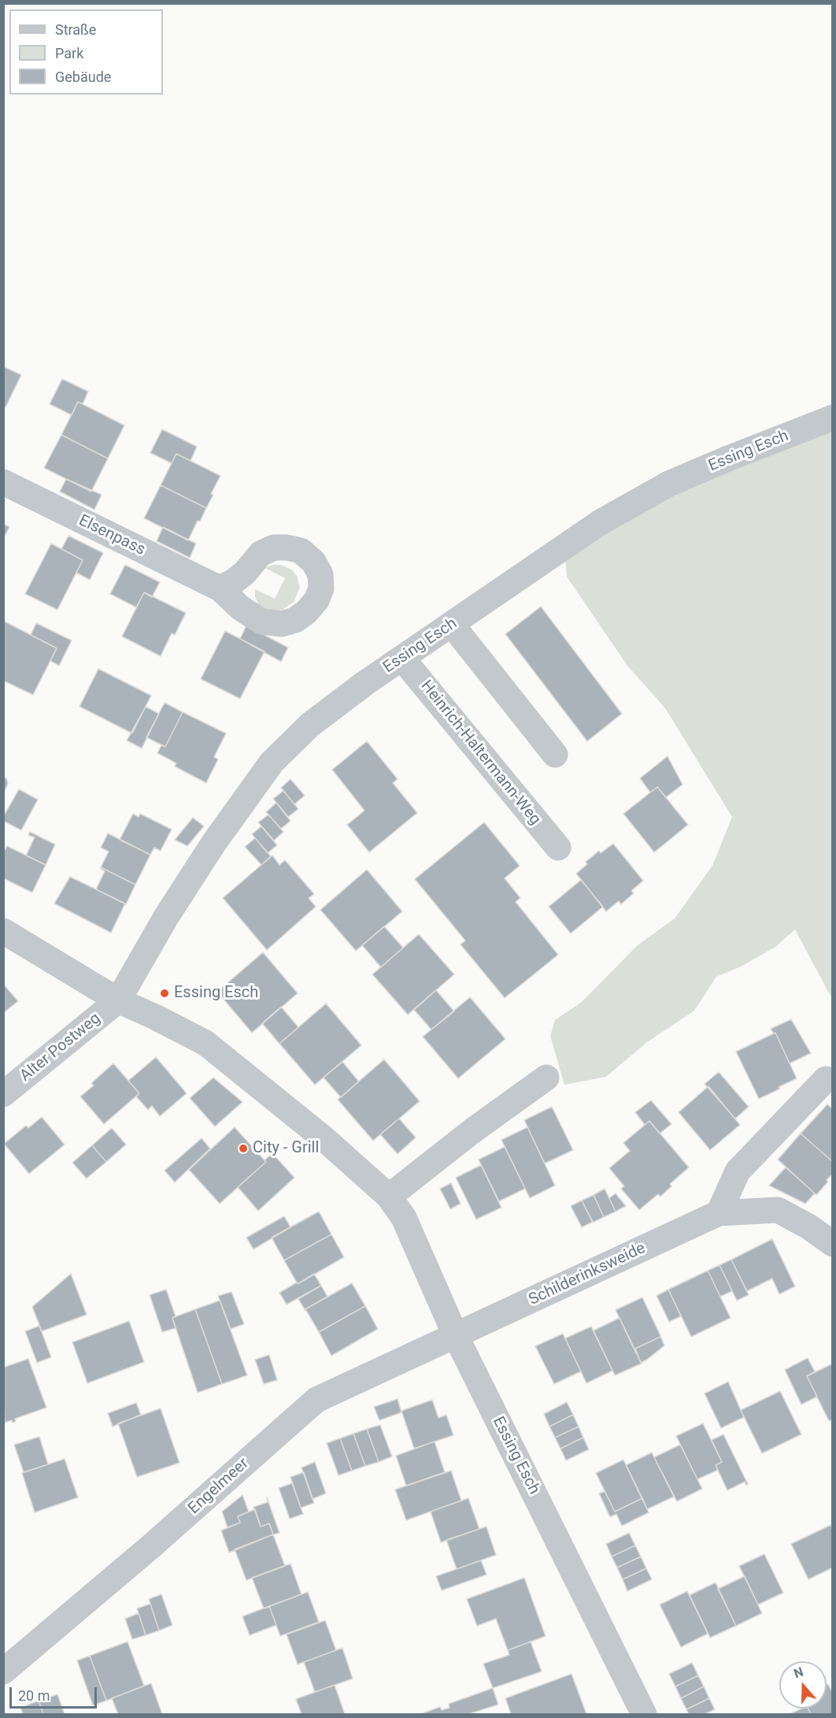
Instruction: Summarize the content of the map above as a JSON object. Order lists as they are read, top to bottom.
{
  "streets": {
    "street": [
      "Essing Esch",
      "Elsenpass",
      "Heinrich-Haltermann-Weg",
      "Alter Postweg",
      "Schilderinksweide",
      "Engelmeer"
    ]
  },
  "crossings": [
    ["Essing Esch", "Heinrich-Haltermann-Weg"],
    ["Essing Esch", "Alter Postweg"],
    ["Essing Esch", "Schilderinksweide"],
    ["Essing Esch", "Engelmeer"],
    ["Schilderinksweide", "Engelmeer"]
  ],
  "places": ["Essing Esch", "City - Grill"],
  "legend": ["Straße", "Park", "Gebäude"],
  "scale_bar": "20 m",
  "north": "top"
}
